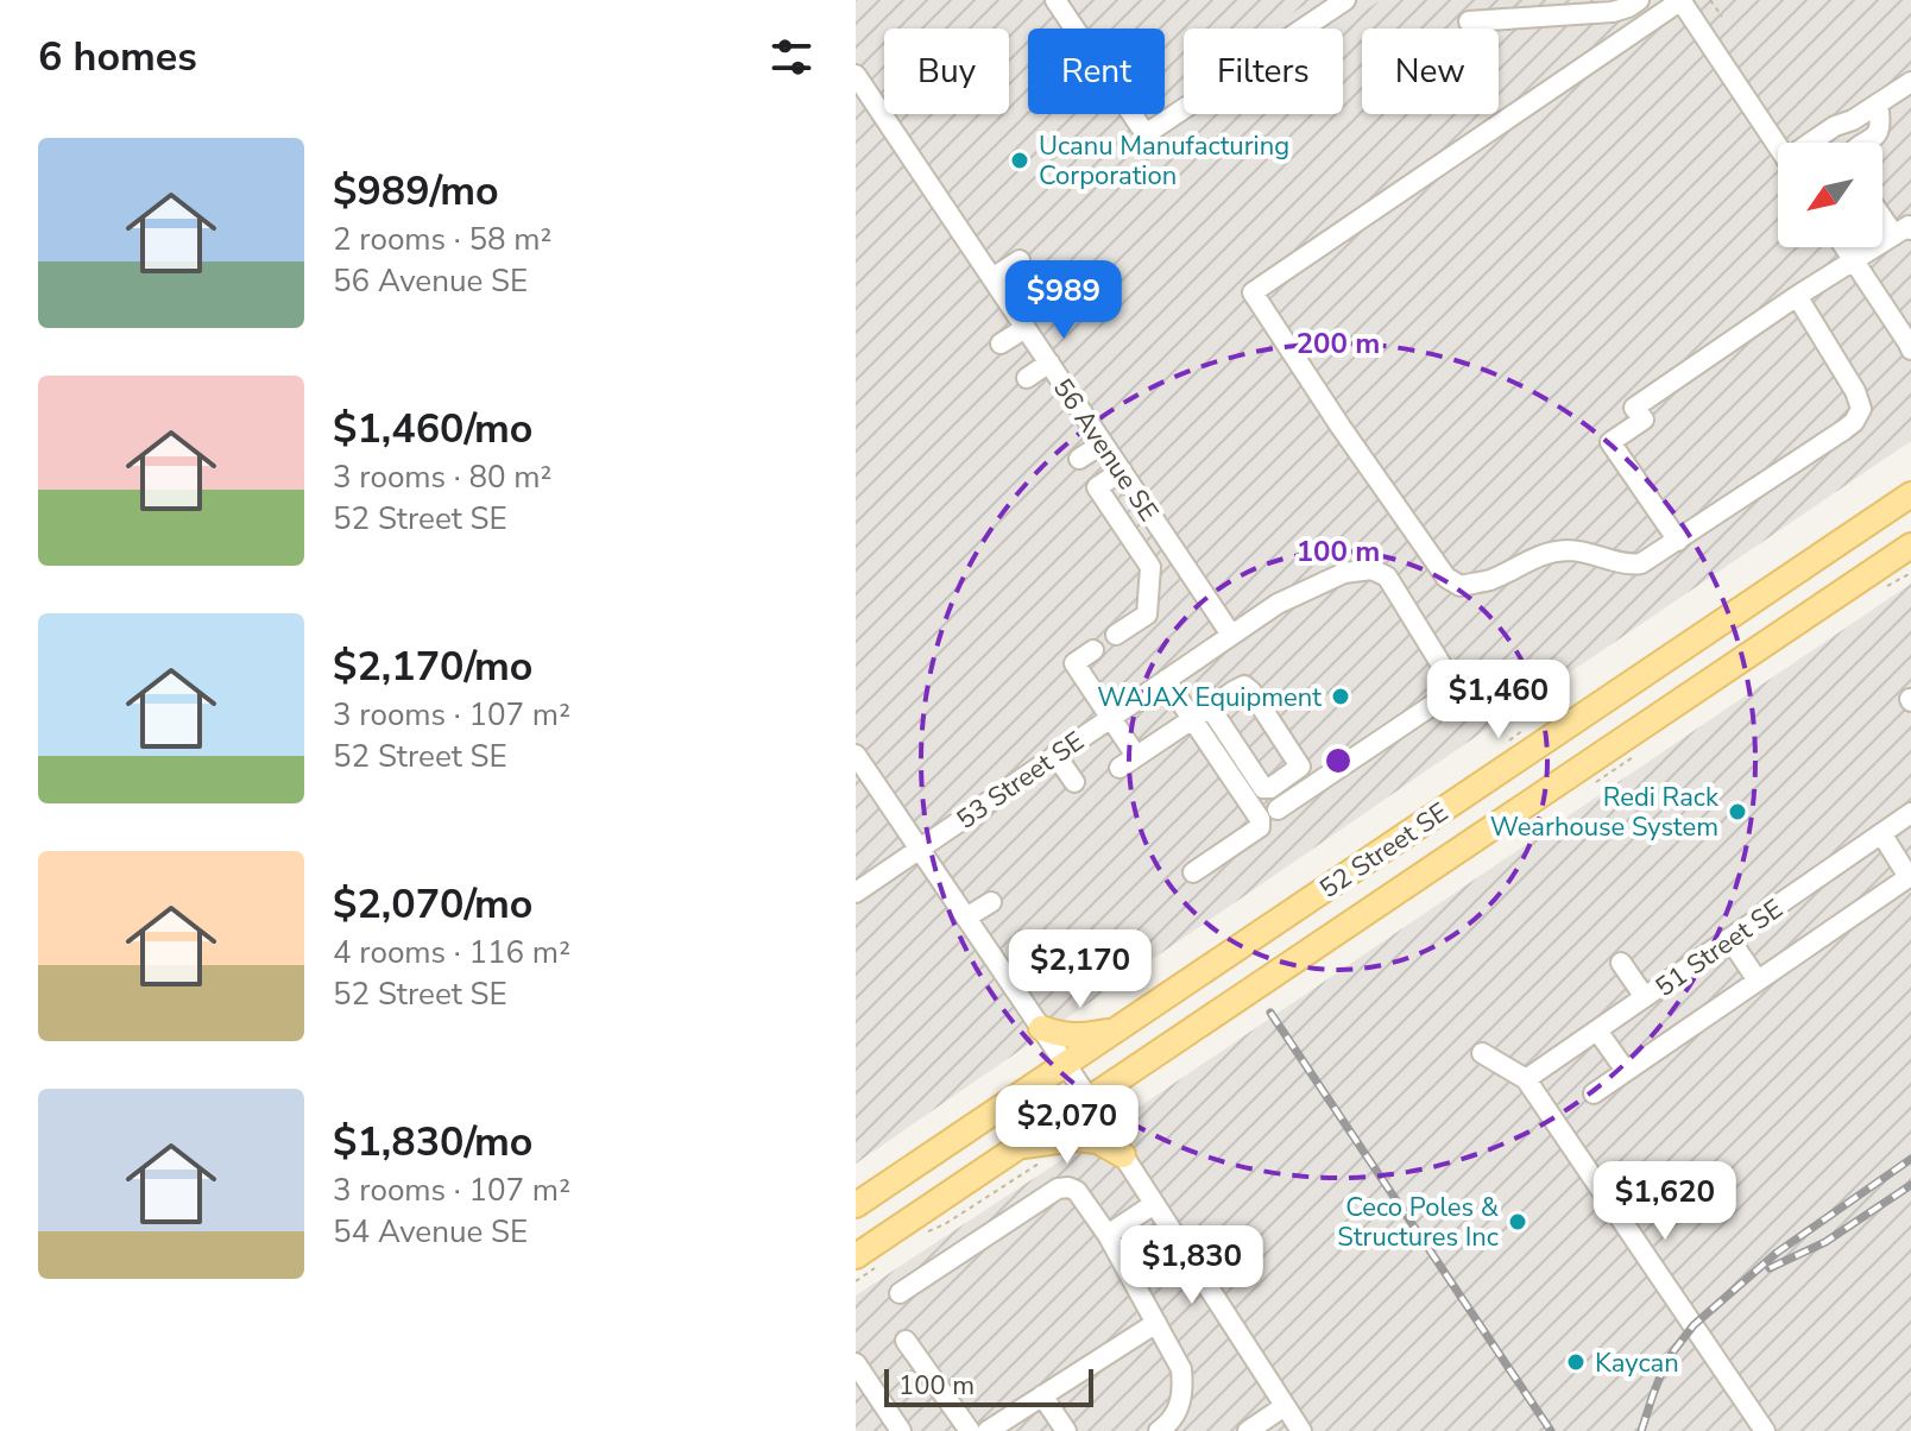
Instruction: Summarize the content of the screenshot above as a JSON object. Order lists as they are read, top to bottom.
{
  "streets": {
    "main road": ["52 Street SE"],
    "street": ["56 Avenue SE", "53 Street SE", "51 Street SE"]
  },
  "crossings": [
    ["56 Avenue SE", "53 Street SE"]
  ],
  "places": [
    "Ucanu Manufacturing Corporation",
    "WAJAX Equipment",
    "Redi Rack Wearhouse System",
    "Ceco Poles & Structures Inc",
    "Kaycan"
  ],
  "scale_bar": "100 m",
  "north": "bottom left",
  "page": {
    "heading": "6 homes",
    "chip": [
      "Buy",
      "Rent",
      "Filters",
      "New"
    ],
    "list": [
      {
        "name": "$989/mo",
        "note": "2 rooms · 58 m² · 56 Avenue SE"
      },
      {
        "name": "$1,460/mo",
        "note": "3 rooms · 80 m² · 52 Street SE"
      },
      {
        "name": "$2,170/mo",
        "note": "3 rooms · 107 m² · 52 Street SE"
      },
      {
        "name": "$2,070/mo",
        "note": "4 rooms · 116 m² · 52 Street SE"
      },
      {
        "name": "$1,830/mo",
        "note": "3 rooms · 107 m² · 54 Avenue SE"
      }
    ],
    "price": [
      "$989",
      "$1,460",
      "$2,170",
      "$2,070",
      "$1,620",
      "$1,830"
    ],
    "scale": "100 m"
  },
  "rings": ["200 m", "100 m"]
}
